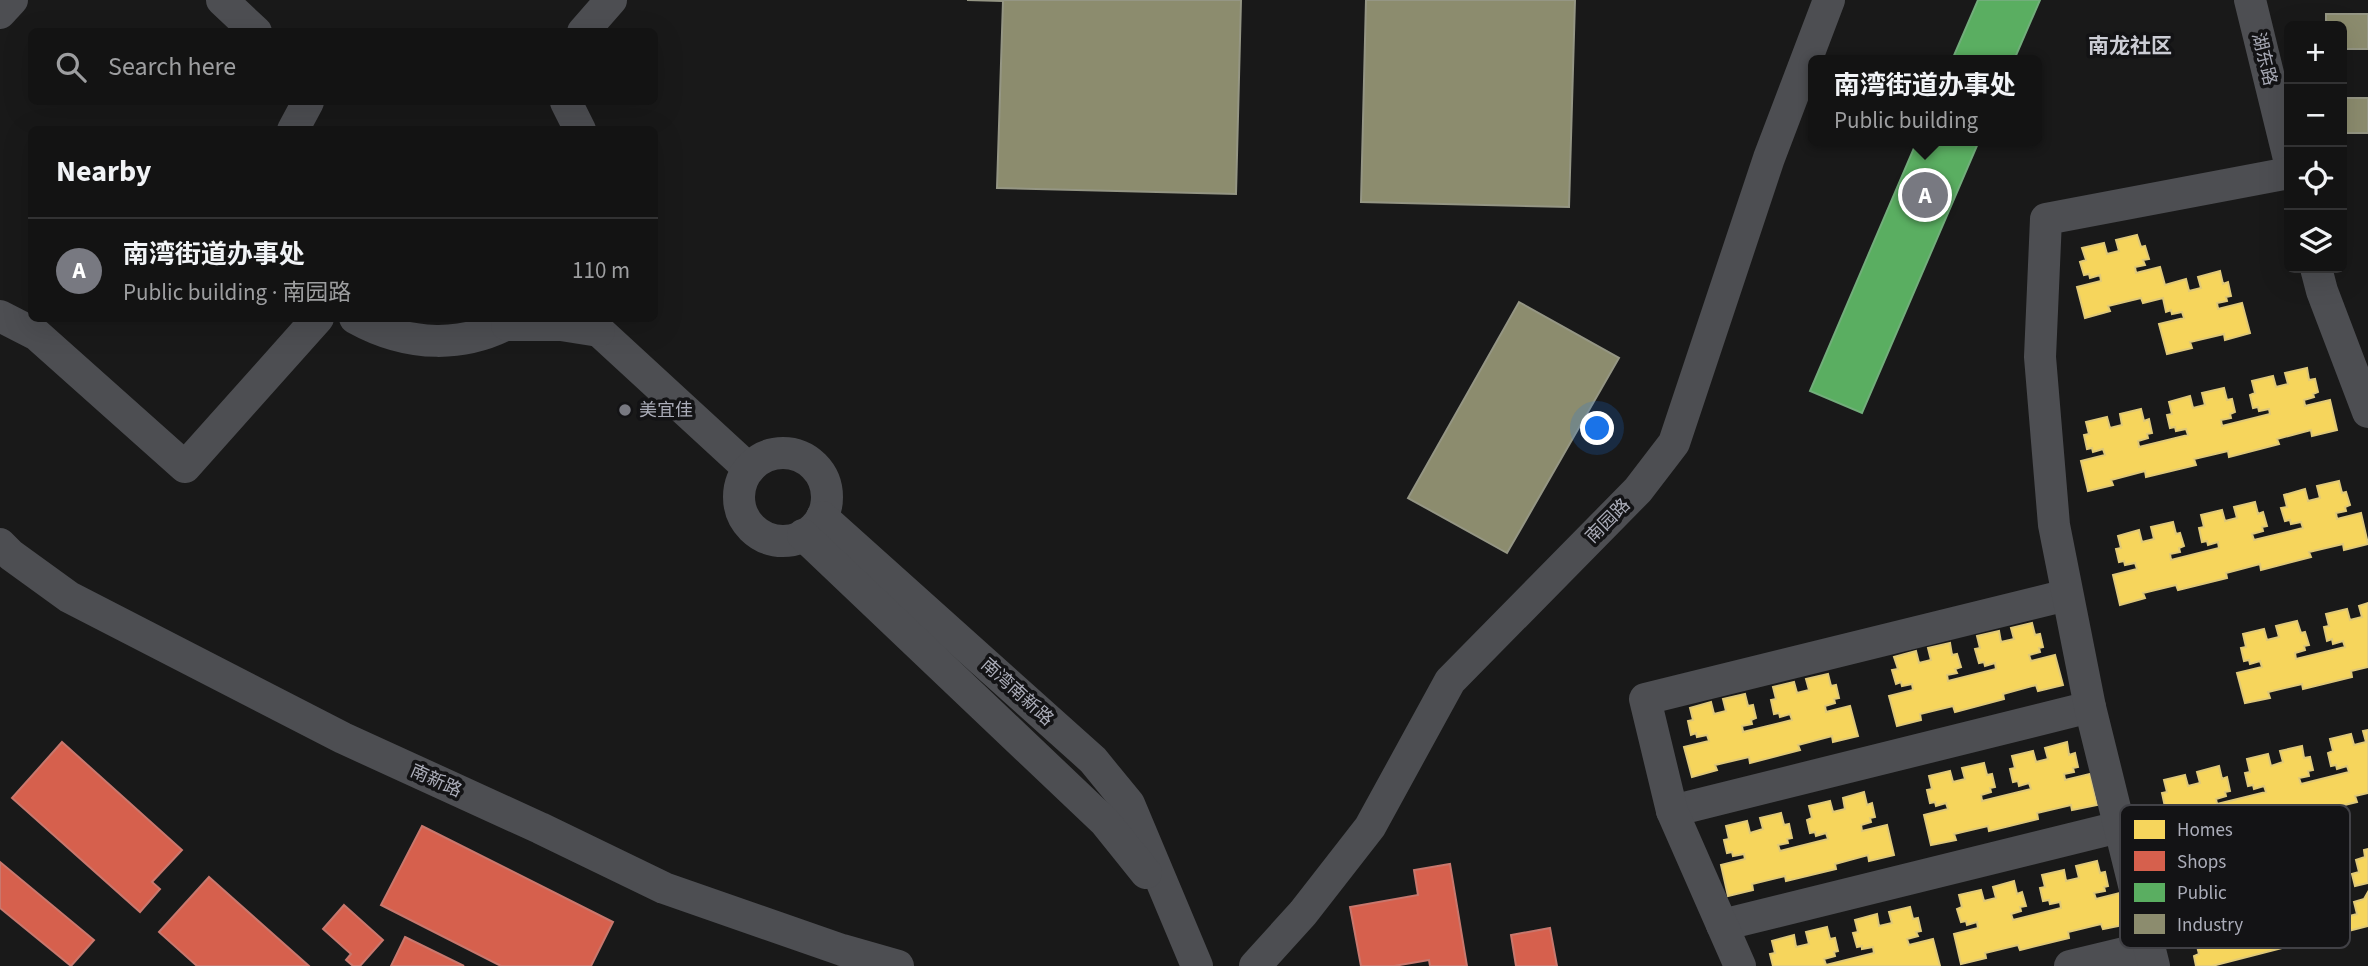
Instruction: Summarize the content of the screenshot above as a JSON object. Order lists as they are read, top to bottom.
{
  "streets": {
    "street": [
      "湖东路",
      "南园路",
      "南湾南新路",
      "南新路"
    ]
  },
  "districts": ["南龙社区"],
  "places": ["美宜佳"],
  "legend": [
    "Homes",
    "Shops",
    "Public",
    "Industry"
  ],
  "page": {
    "map_buttons": ["+", "−"],
    "search": "Search here",
    "popup": ["南湾街道办事处", "Public building"],
    "heading": "Nearby",
    "pins": "A",
    "list": [
      {
        "mark": "A",
        "name": "南湾街道办事处",
        "note": "Public building · 南园路",
        "value": "110 m"
      }
    ]
  }
}
